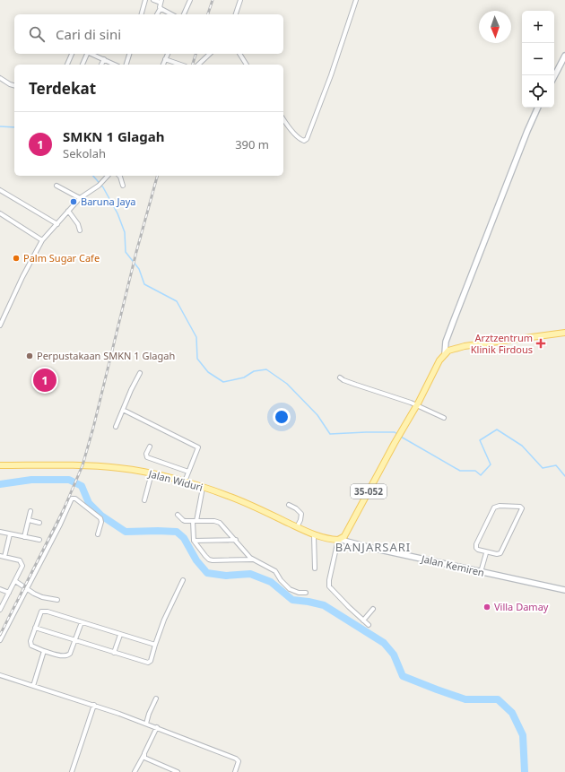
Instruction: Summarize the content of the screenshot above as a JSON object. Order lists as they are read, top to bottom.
{
  "streets": {
    "main road": ["Jalan Widuri", "35-052"],
    "street": ["Jalan Kemiren"]
  },
  "crossings": [
    ["Jalan Widuri", "35-052"],
    ["Jalan Widuri", "Jalan Kemiren"],
    ["35-052", "Jalan Kemiren"]
  ],
  "districts": ["BANJARSARI"],
  "places": {
    "other": [
      "Baruna Jaya",
      "Palm Sugar Cafe",
      "Perpustakaan SMKN 1 Glagah",
      "Villa Damay"
    ],
    "health": ["Arztzentrum Klinik Firdous"]
  },
  "north": "bottom",
  "page": {
    "map_buttons": ["+", "−"],
    "search": "Cari di sini",
    "heading": "Terdekat",
    "list": [
      {
        "mark": "1",
        "name": "SMKN 1 Glagah",
        "note": "Sekolah",
        "value": "390 m"
      }
    ],
    "pins": "1"
  }
}
